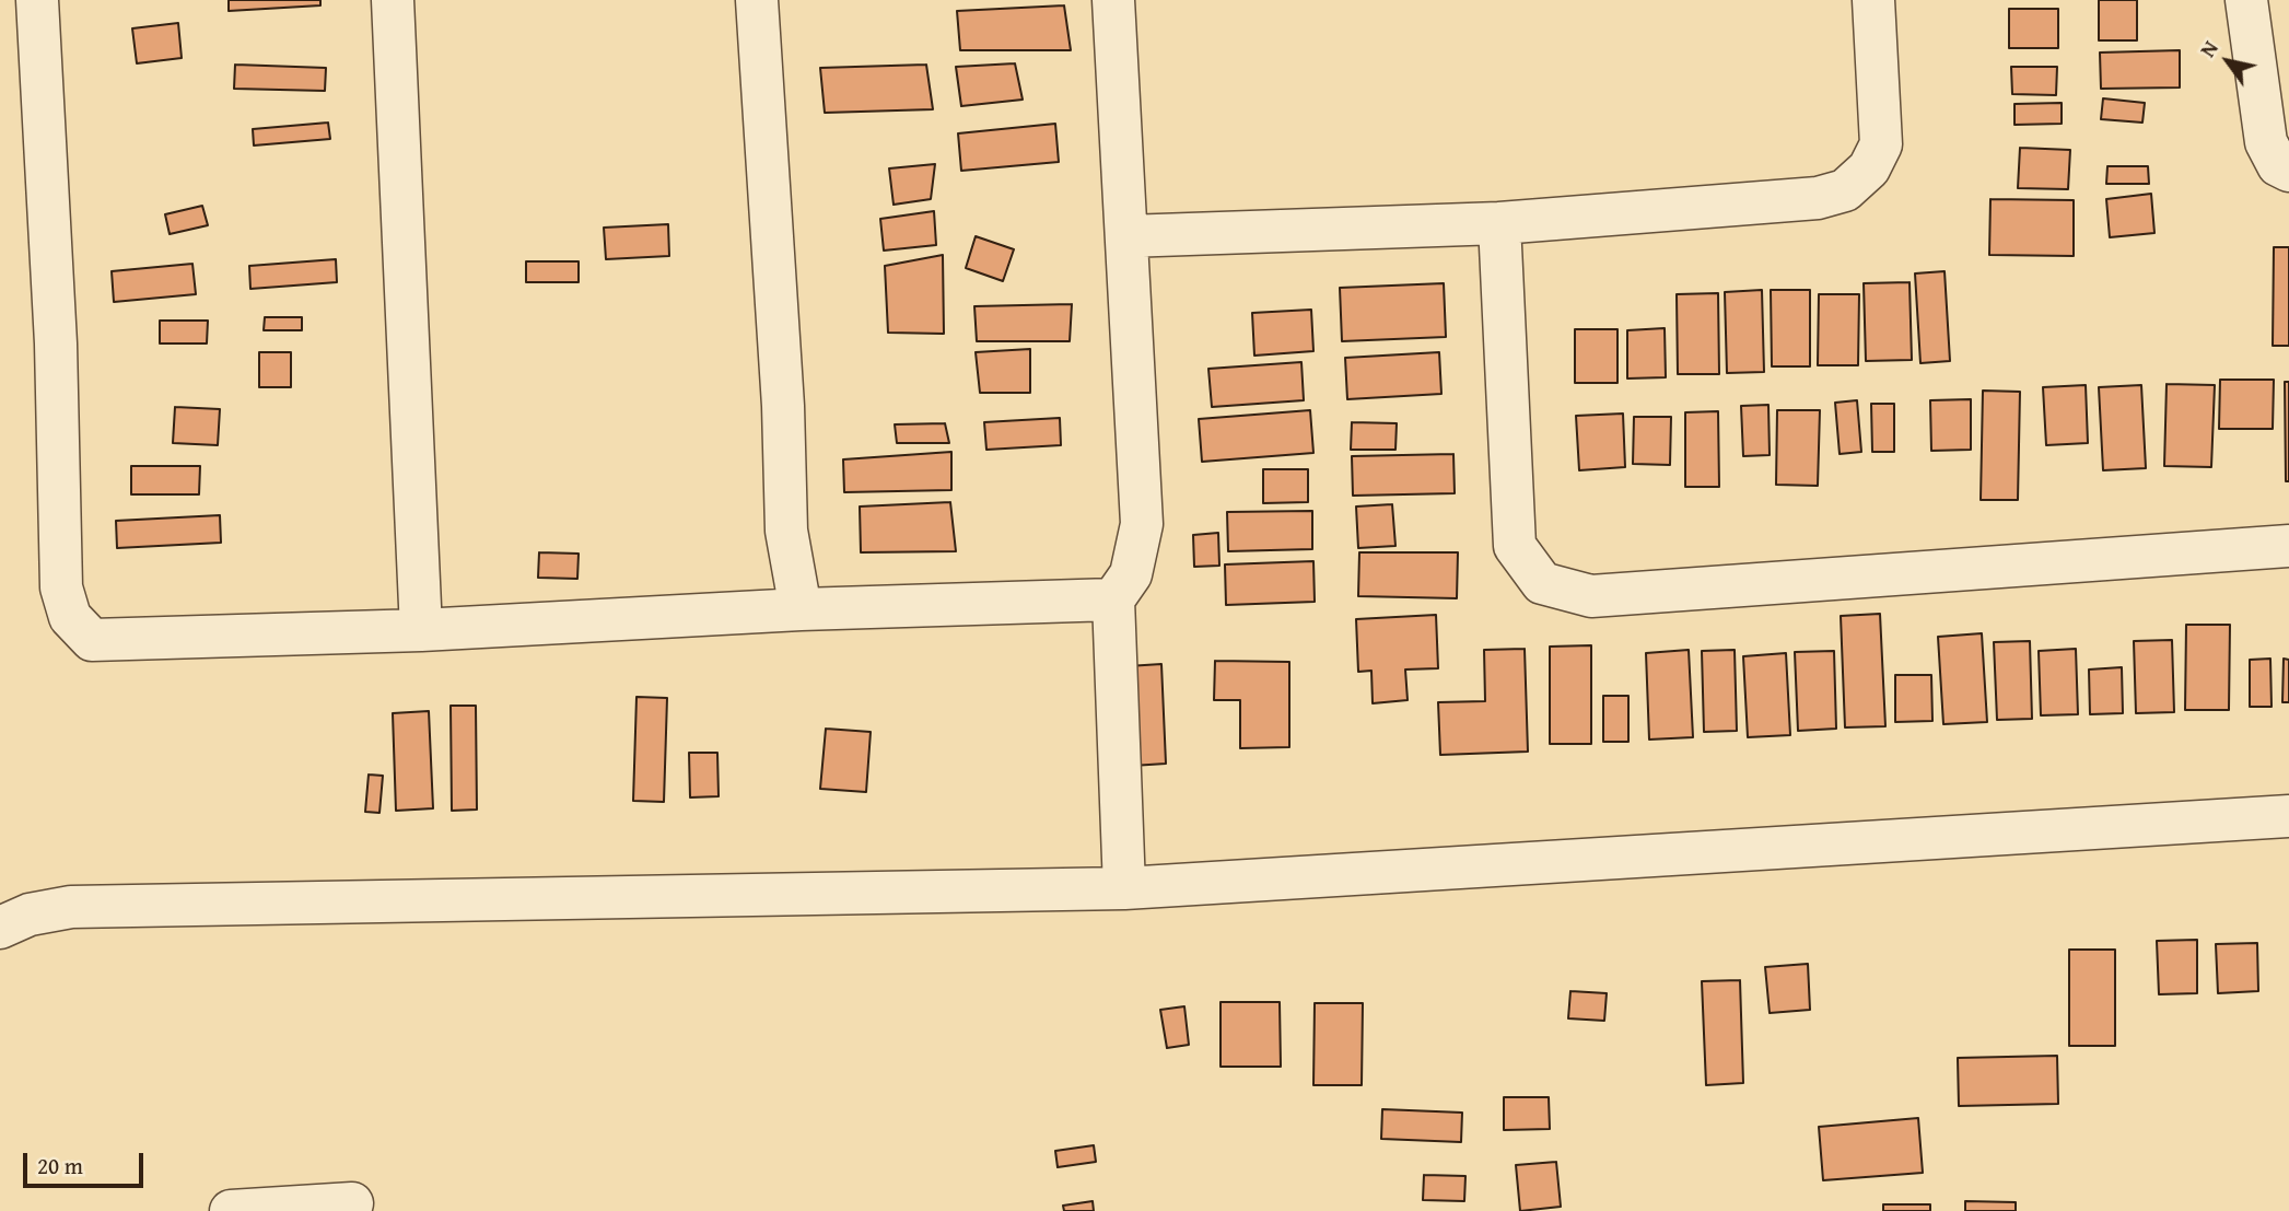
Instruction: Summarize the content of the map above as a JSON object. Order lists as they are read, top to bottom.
{
  "scale_bar": "20 m",
  "north": "top left"
}
